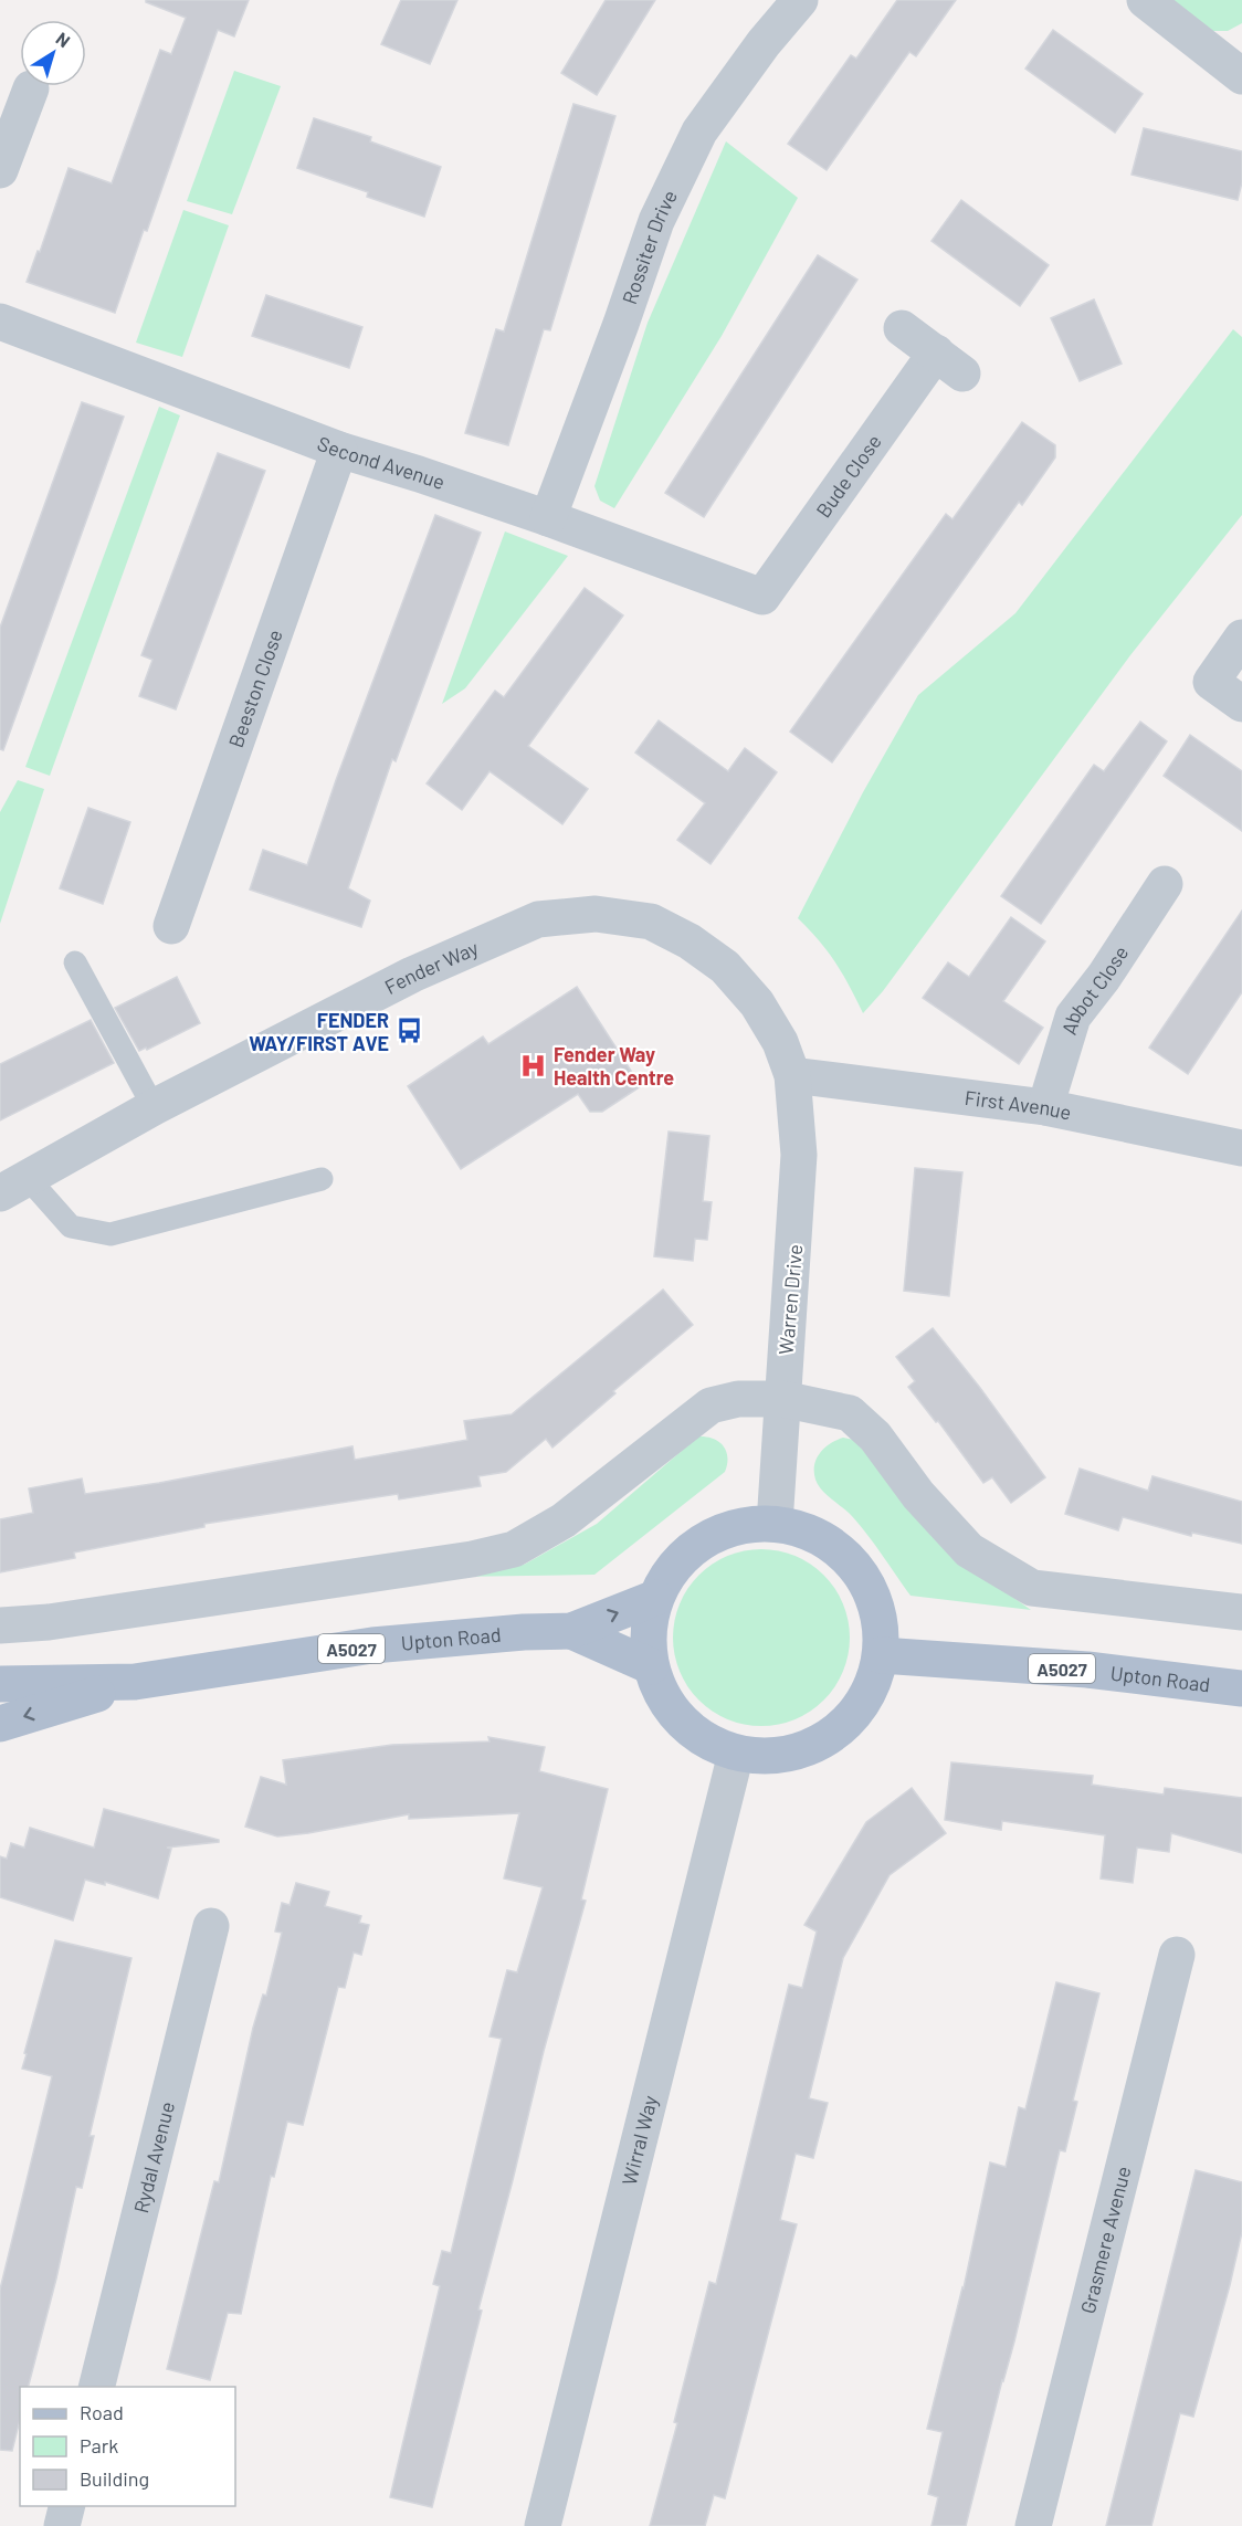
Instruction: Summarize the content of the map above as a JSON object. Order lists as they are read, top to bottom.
{
  "streets": {
    "main road": ["Upton Road", "A5027"],
    "street": [
      "Rossiter Drive",
      "Second Avenue",
      "Bude Close",
      "Beeston Close",
      "Fender Way",
      "Abbot Close",
      "First Avenue",
      "Warren Drive",
      "Wirral Way",
      "Rydal Avenue",
      "Grasmere Avenue"
    ]
  },
  "crossings": [
    ["Rossiter Drive", "Second Avenue"],
    ["Second Avenue", "Bude Close"],
    ["Second Avenue", "Beeston Close"],
    ["Fender Way", "First Avenue"],
    ["Fender Way", "Warren Drive"],
    ["Abbot Close", "First Avenue"],
    ["First Avenue", "Warren Drive"],
    ["Warren Drive", "Upton Road"],
    ["Warren Drive", "Wirral Way"],
    ["Upton Road", "Wirral Way"]
  ],
  "places": {
    "bus stop": ["FENDER WAY/FIRST AVE"],
    "hospital": ["Fender Way Health Centre"]
  },
  "legend": ["Road", "Park", "Building"],
  "north": "top right"
}
